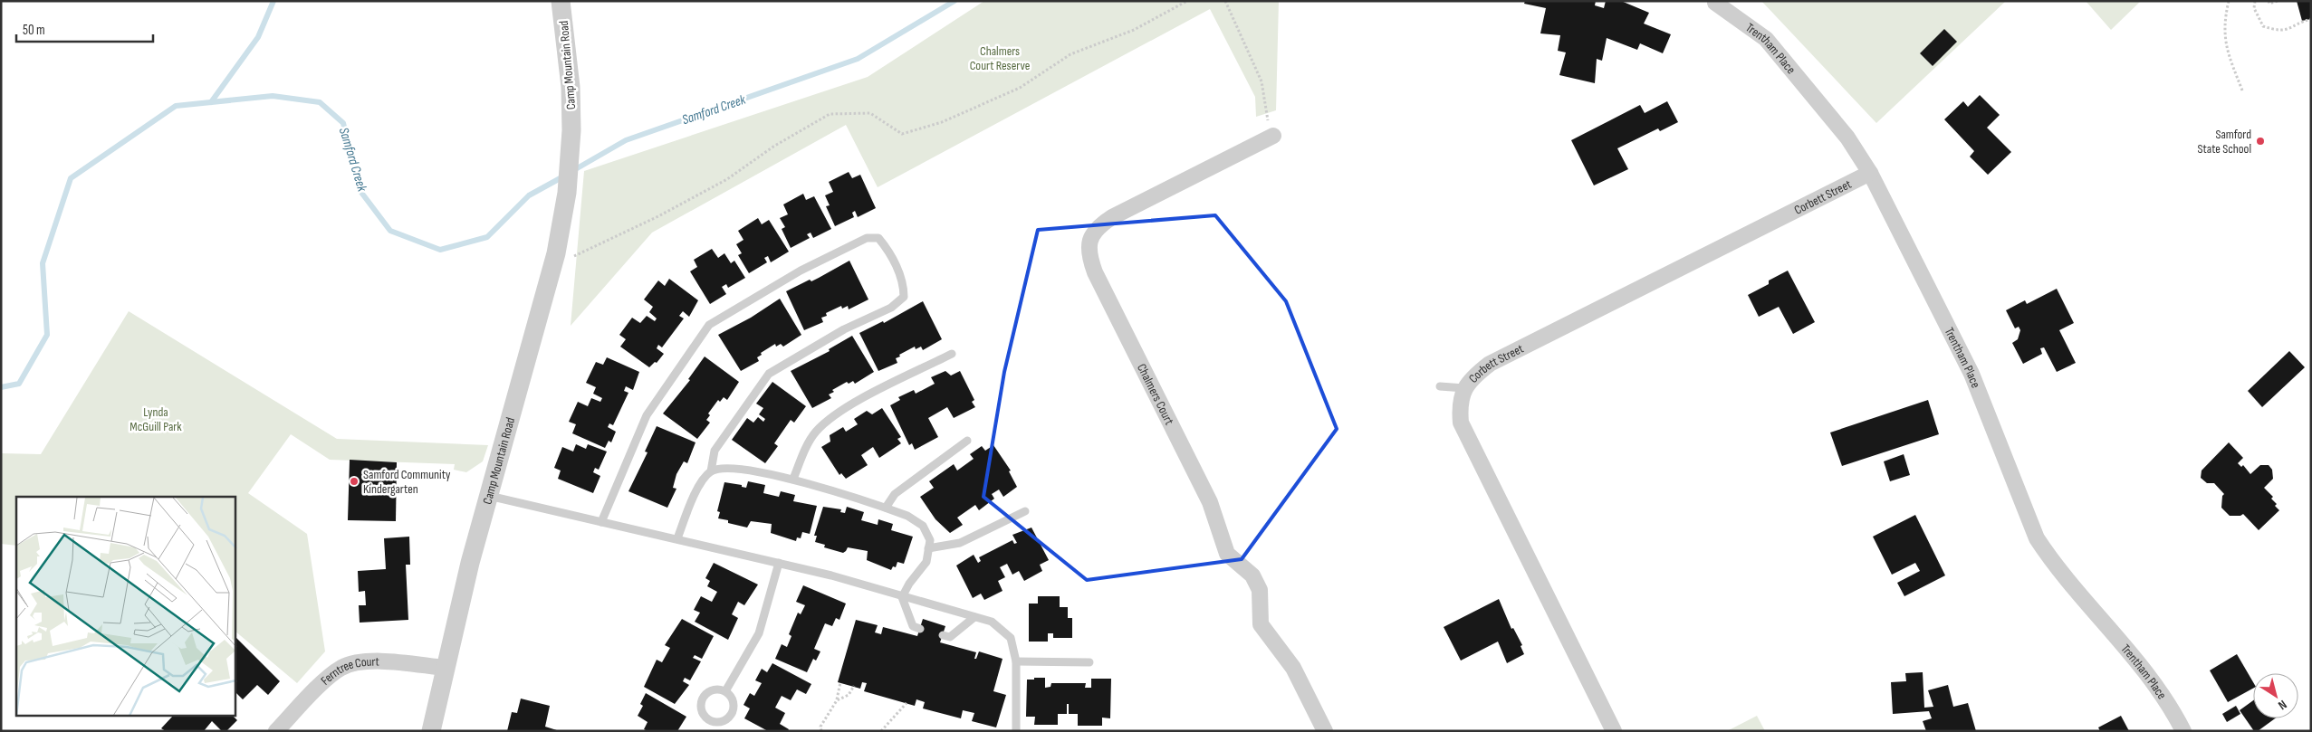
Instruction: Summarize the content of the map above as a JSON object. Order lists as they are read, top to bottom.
{
  "streets": {
    "street": [
      "Trentham Place",
      "Camp Mountain Road",
      "Corbett Street",
      "Chalmers Court",
      "Ferntree Court"
    ]
  },
  "crossings": [
    ["Trentham Place", "Corbett Street"],
    ["Camp Mountain Road", "Ferntree Court"]
  ],
  "water": ["Samford Creek"],
  "parks": ["Chalmers Court Reserve", "Lynda McGuill Park"],
  "places": ["Samford State School", "Samford Community Kindergarten"],
  "scale_bar": "50 m",
  "north": "bottom right"
}
